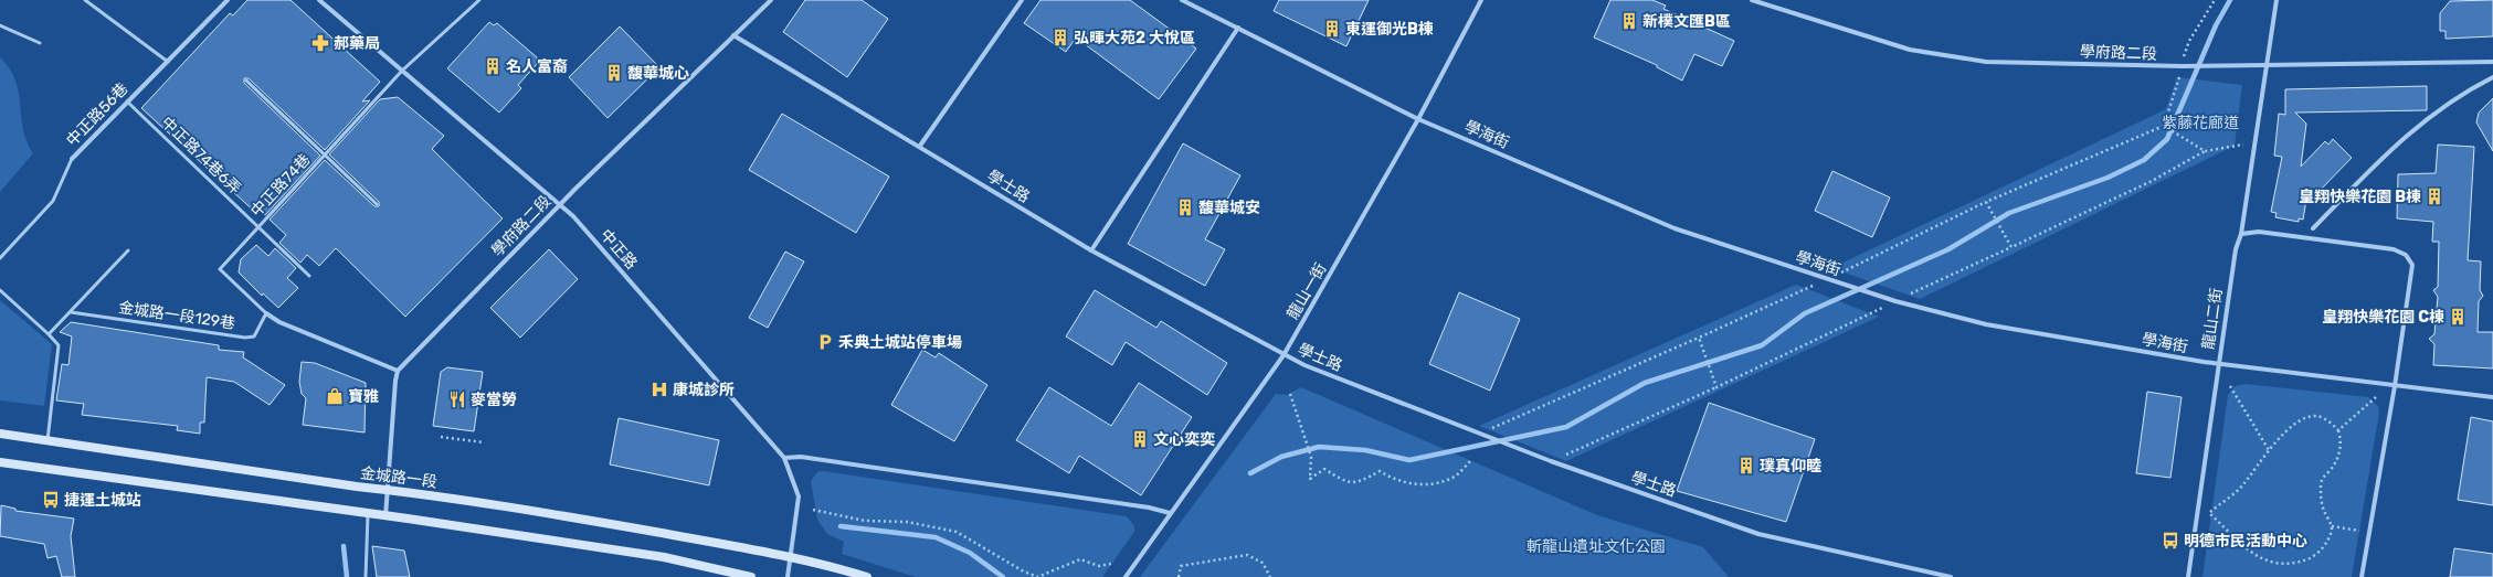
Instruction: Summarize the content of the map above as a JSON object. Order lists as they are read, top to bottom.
{
  "streets": {
    "main road": ["金城路一段"],
    "street": [
      "學府路二段",
      "中正路56巷",
      "學海街",
      "學士路",
      "中正路",
      "龍山一街",
      "龍山二街"
    ],
    "lane": ["中正路74巷6弄", "中正路74巷", "金城路一段129巷"]
  },
  "crossings": [
    ["學府路二段", "學士路"],
    ["學府路二段", "中正路"],
    ["學府路二段", "龍山二街"],
    ["中正路56巷", "中正路74巷6弄"],
    ["學海街", "龍山一街"],
    ["學海街", "龍山二街"],
    ["中正路74巷6弄", "中正路74巷"],
    ["中正路74巷", "中正路"],
    ["中正路74巷", "金城路一段129巷"],
    ["學士路", "龍山一街"],
    ["中正路", "金城路一段"]
  ],
  "parks": ["紫藤花廊道", "斬龍山遺址文化公園"],
  "places": {
    "building": [
      "新樸文匯B區",
      "東運御光B棟",
      "弘暉大苑2 大悅區",
      "名人富裔",
      "馥華城心",
      "皇翔快樂花園 B棟",
      "馥華城安",
      "皇翔快樂花園 C棟",
      "文心奕奕",
      "璞真仰睦"
    ],
    "pharmacy": ["郝藥局"],
    "parking": ["禾典土城站停車場"],
    "hospital": ["康城診所"],
    "shop": ["寶雅"],
    "restaurant": ["麥當勞"],
    "bus stop": ["捷運土城站", "明德市民活動中心"]
  }
}
